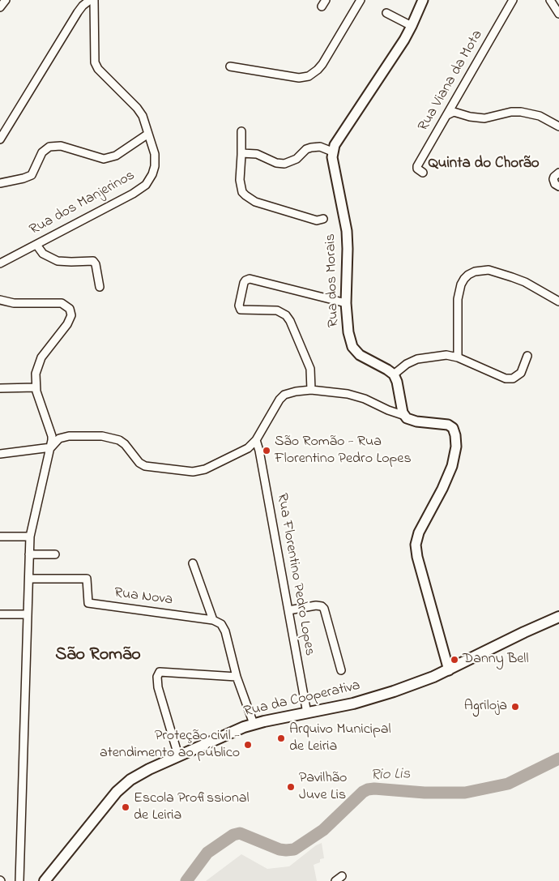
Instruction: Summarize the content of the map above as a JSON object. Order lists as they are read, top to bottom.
{
  "streets": {
    "main road": ["Rua da Cooperativa"],
    "street": [
      "Rua Viana da Mota",
      "Rua dos Manjerinos",
      "Rua dos Morais",
      "Rua Florentino Pedro Lopes",
      "Rua Nova"
    ]
  },
  "crossings": [
    ["Rua Florentino Pedro Lopes", "Rua da Cooperativa"]
  ],
  "districts": ["Quinta do Chorão", "São Romão"],
  "water": ["Rio Lis"],
  "places": [
    "São Romão - Rua Florentino Pedro Lopes",
    "Danny Bell",
    "Agriloja",
    "Arquivo Municipal de Leiria",
    "Proteção civil - atendimento ao público",
    "Pavilhão Juve Lis",
    "Escola Profissional de Leiria"
  ]
}
